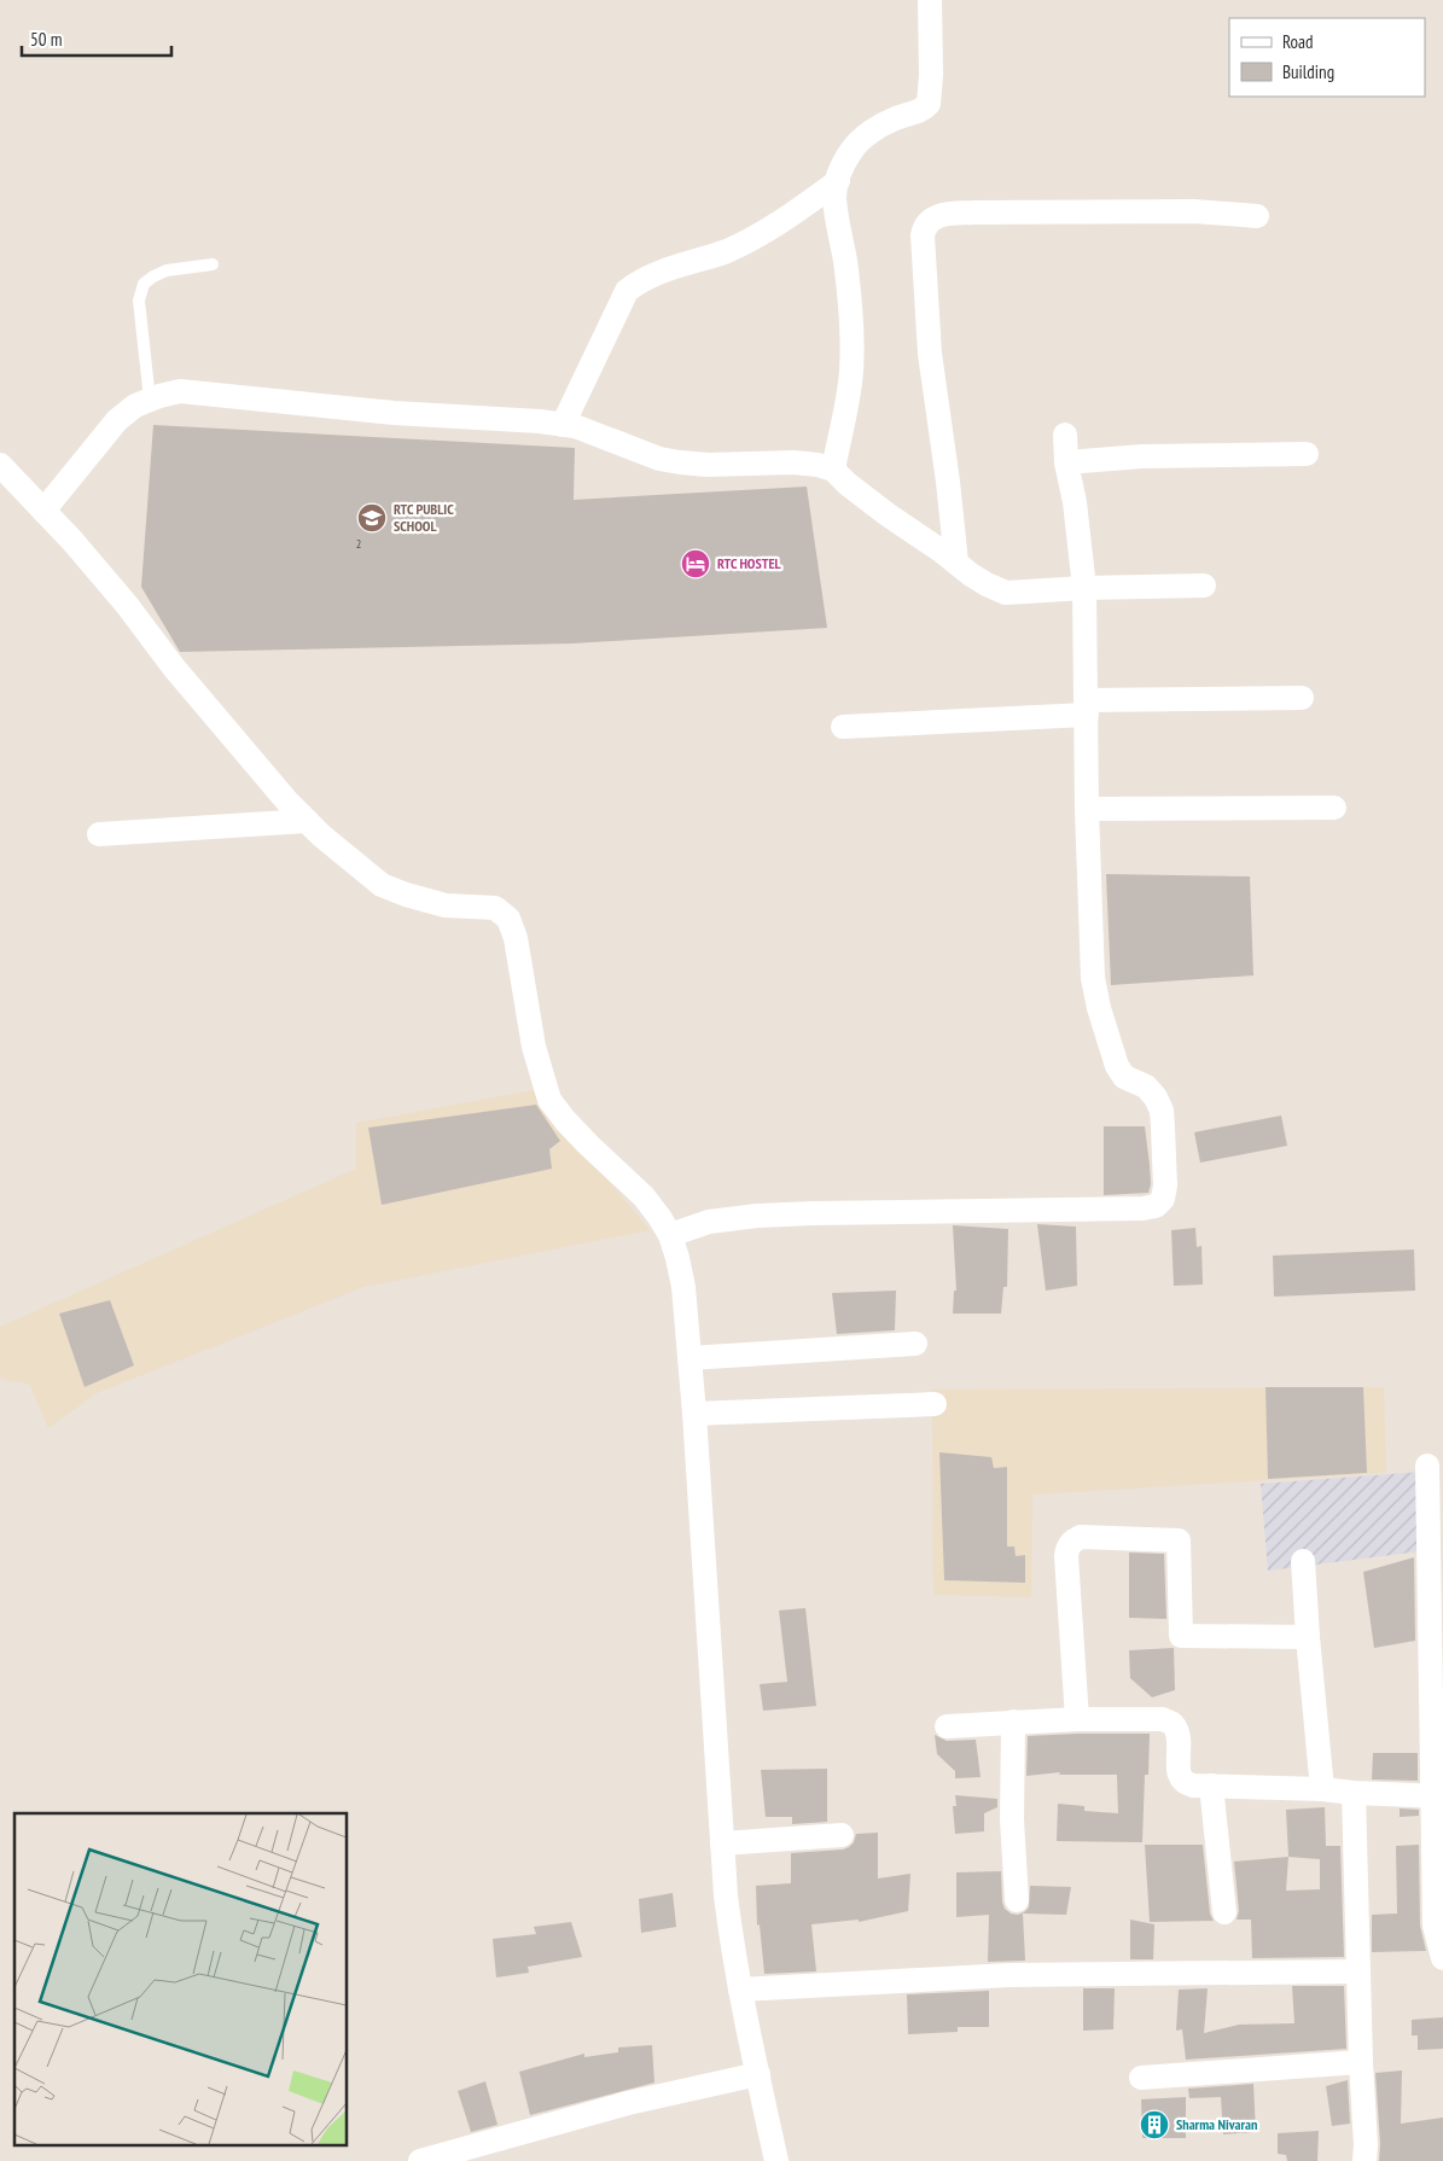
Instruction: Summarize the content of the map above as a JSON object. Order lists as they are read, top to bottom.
{
  "places": {
    "school or university": ["RTC PUBLIC SCHOOL"],
    "hotel": ["RTC HOSTEL"],
    "building": ["Sharma Nivaran"]
  },
  "house_numbers": ["2"],
  "legend": ["Road", "Building"],
  "scale_bar": "50 m"
}
